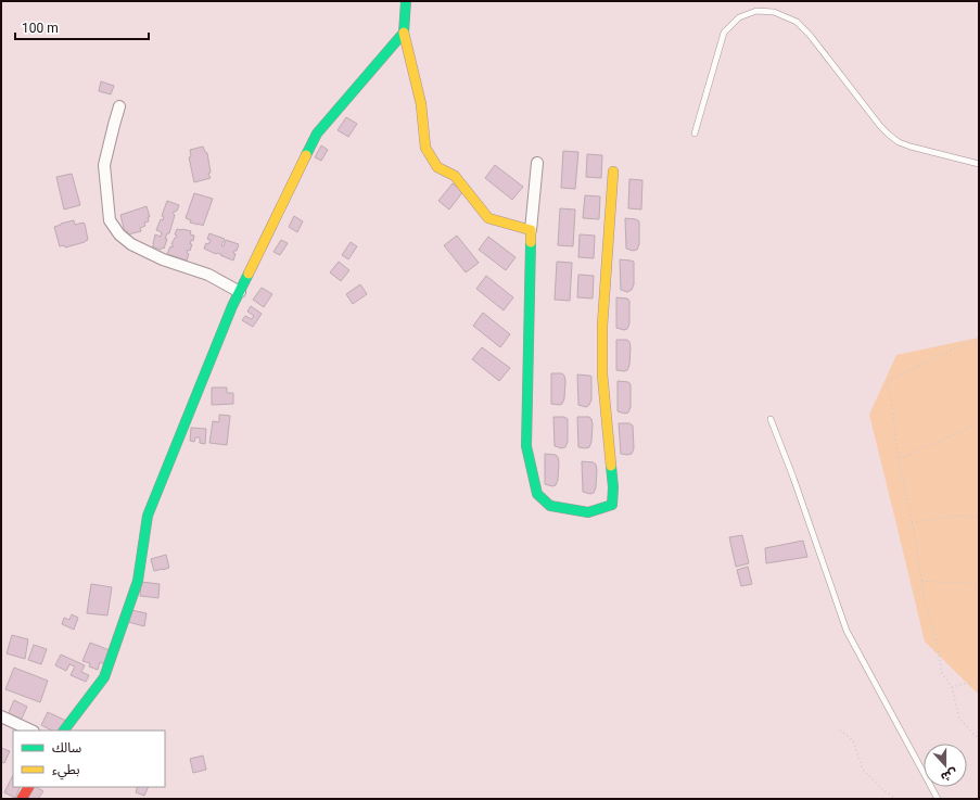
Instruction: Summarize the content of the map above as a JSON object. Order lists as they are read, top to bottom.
{
  "legend": ["سالك", "بطيء"],
  "scale_bar": "100 m",
  "north": "bottom"
}
